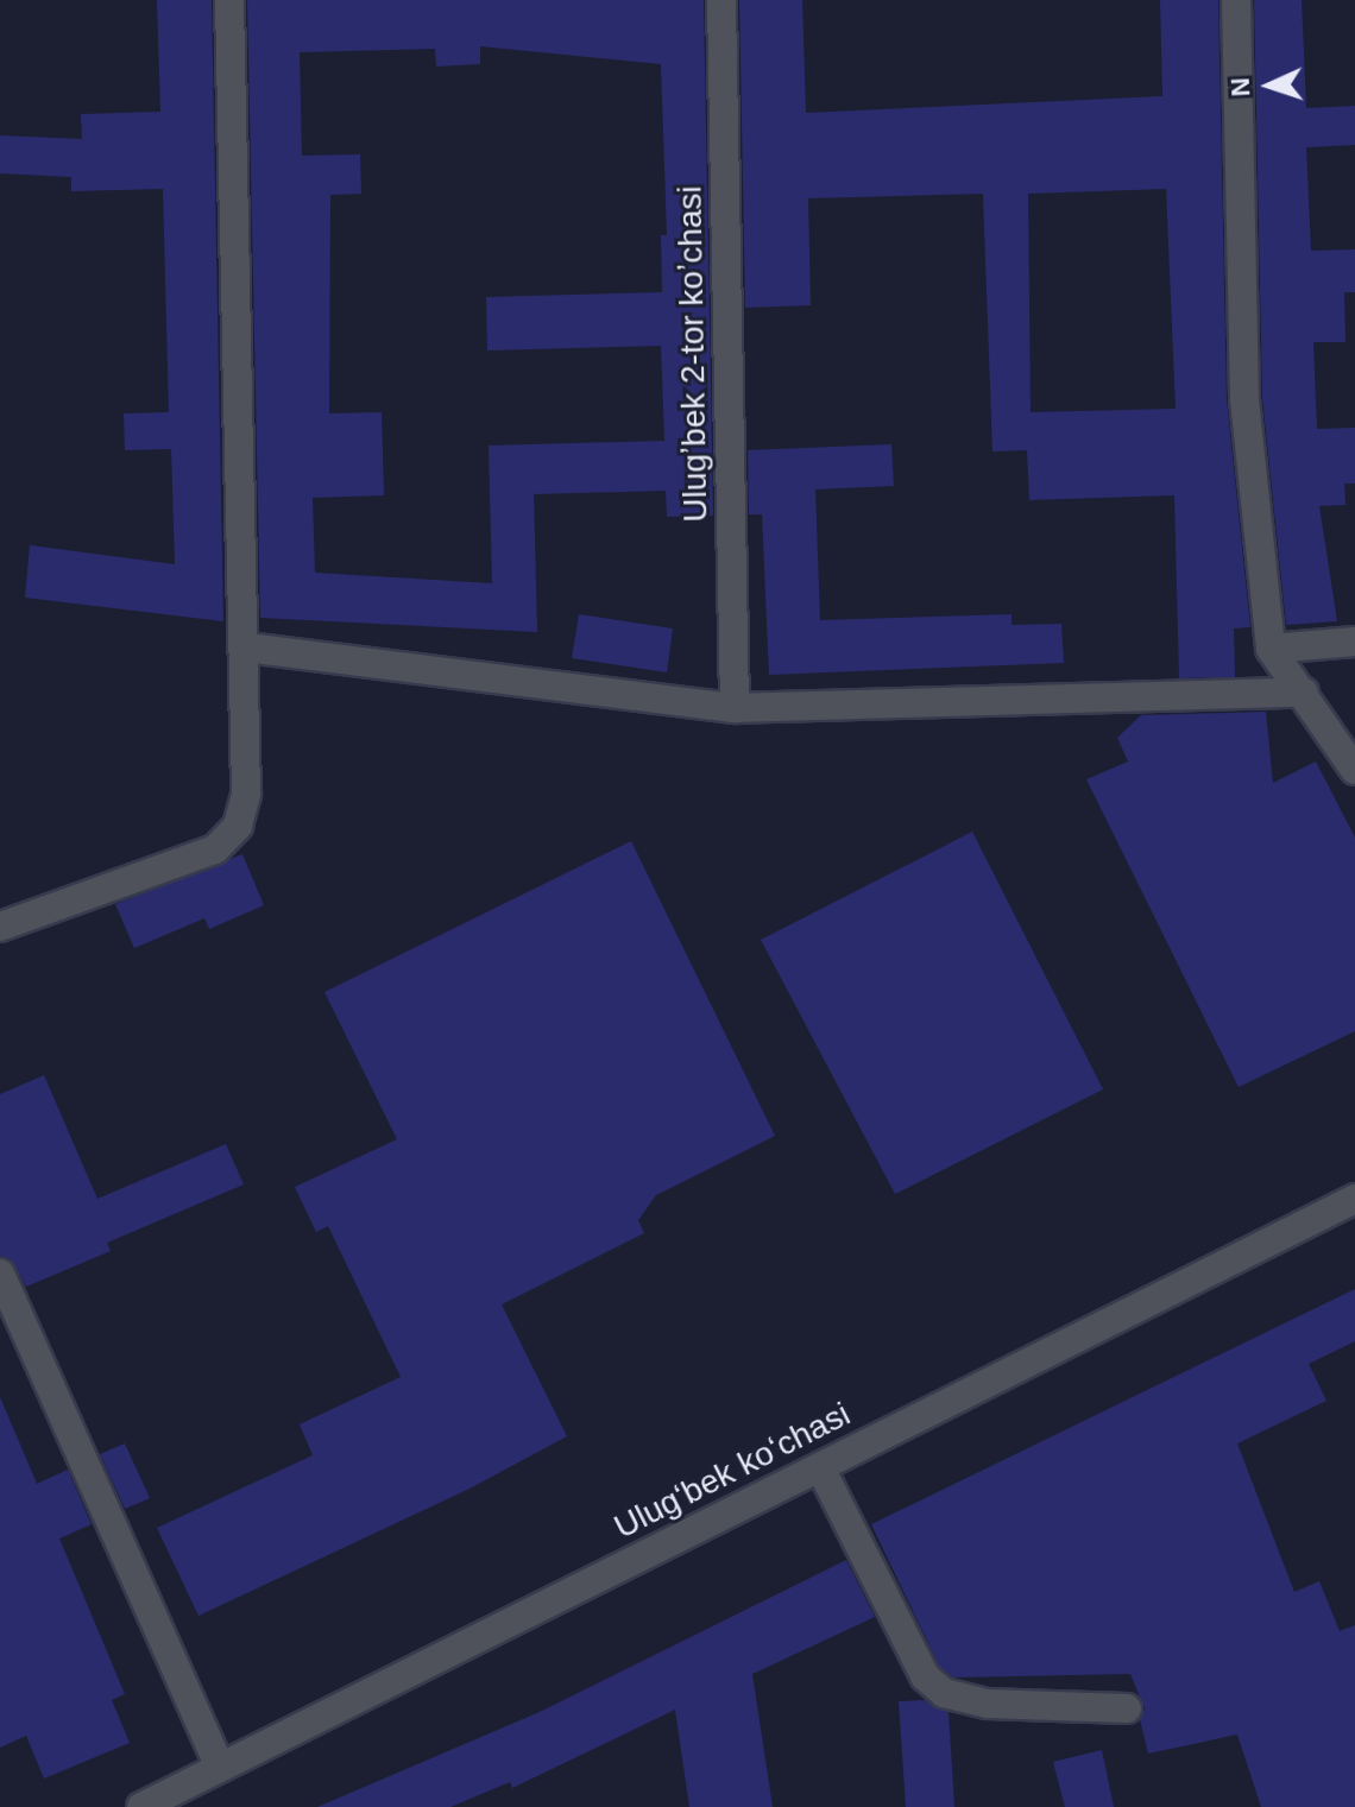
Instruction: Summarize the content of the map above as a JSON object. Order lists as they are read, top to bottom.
{
  "streets": {
    "street": ["Ulugʼbek 2-tor koʼchasi", "Ulugʻbek koʻchasi"]
  },
  "north": "left"
}
